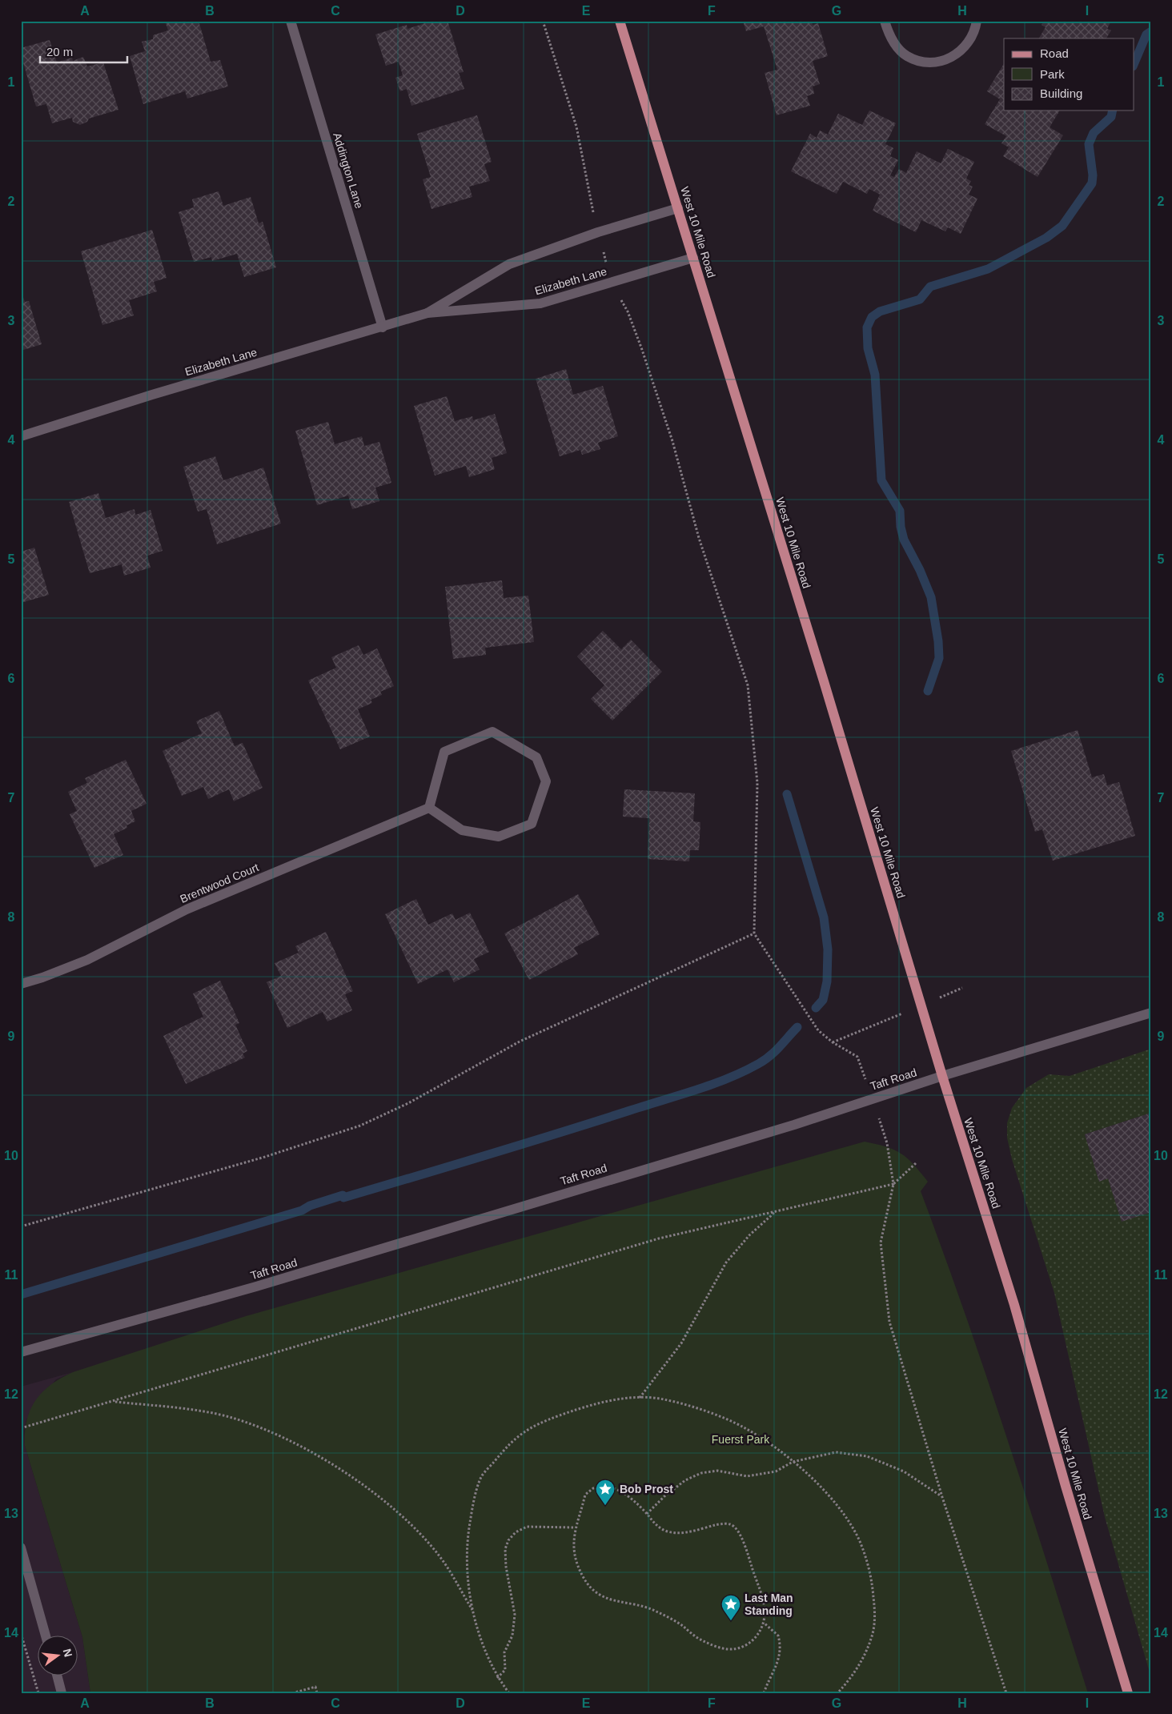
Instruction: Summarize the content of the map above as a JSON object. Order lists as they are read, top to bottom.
{
  "streets": {
    "main road": ["West 10 Mile Road"],
    "street": [
      "Addington Lane",
      "Elizabeth Lane",
      "Brentwood Court",
      "Taft Road"
    ]
  },
  "crossings": [
    ["Addington Lane", "Elizabeth Lane"],
    ["West 10 Mile Road", "Elizabeth Lane"],
    ["West 10 Mile Road", "Taft Road"]
  ],
  "parks": ["Fuerst Park"],
  "places": {
    "place": ["Bob Prost", "Last Man Standing"]
  },
  "legend": ["Road", "Park", "Building"],
  "scale_bar": "20 m",
  "north": "right",
  "grid": {
    "columns": [
      "A",
      "B",
      "C",
      "D",
      "E",
      "F",
      "G",
      "H",
      "I"
    ],
    "rows": [
      "1",
      "2",
      "3",
      "4",
      "5",
      "6",
      "7",
      "8",
      "9",
      "10",
      "11",
      "12",
      "13",
      "14"
    ]
  }
}
